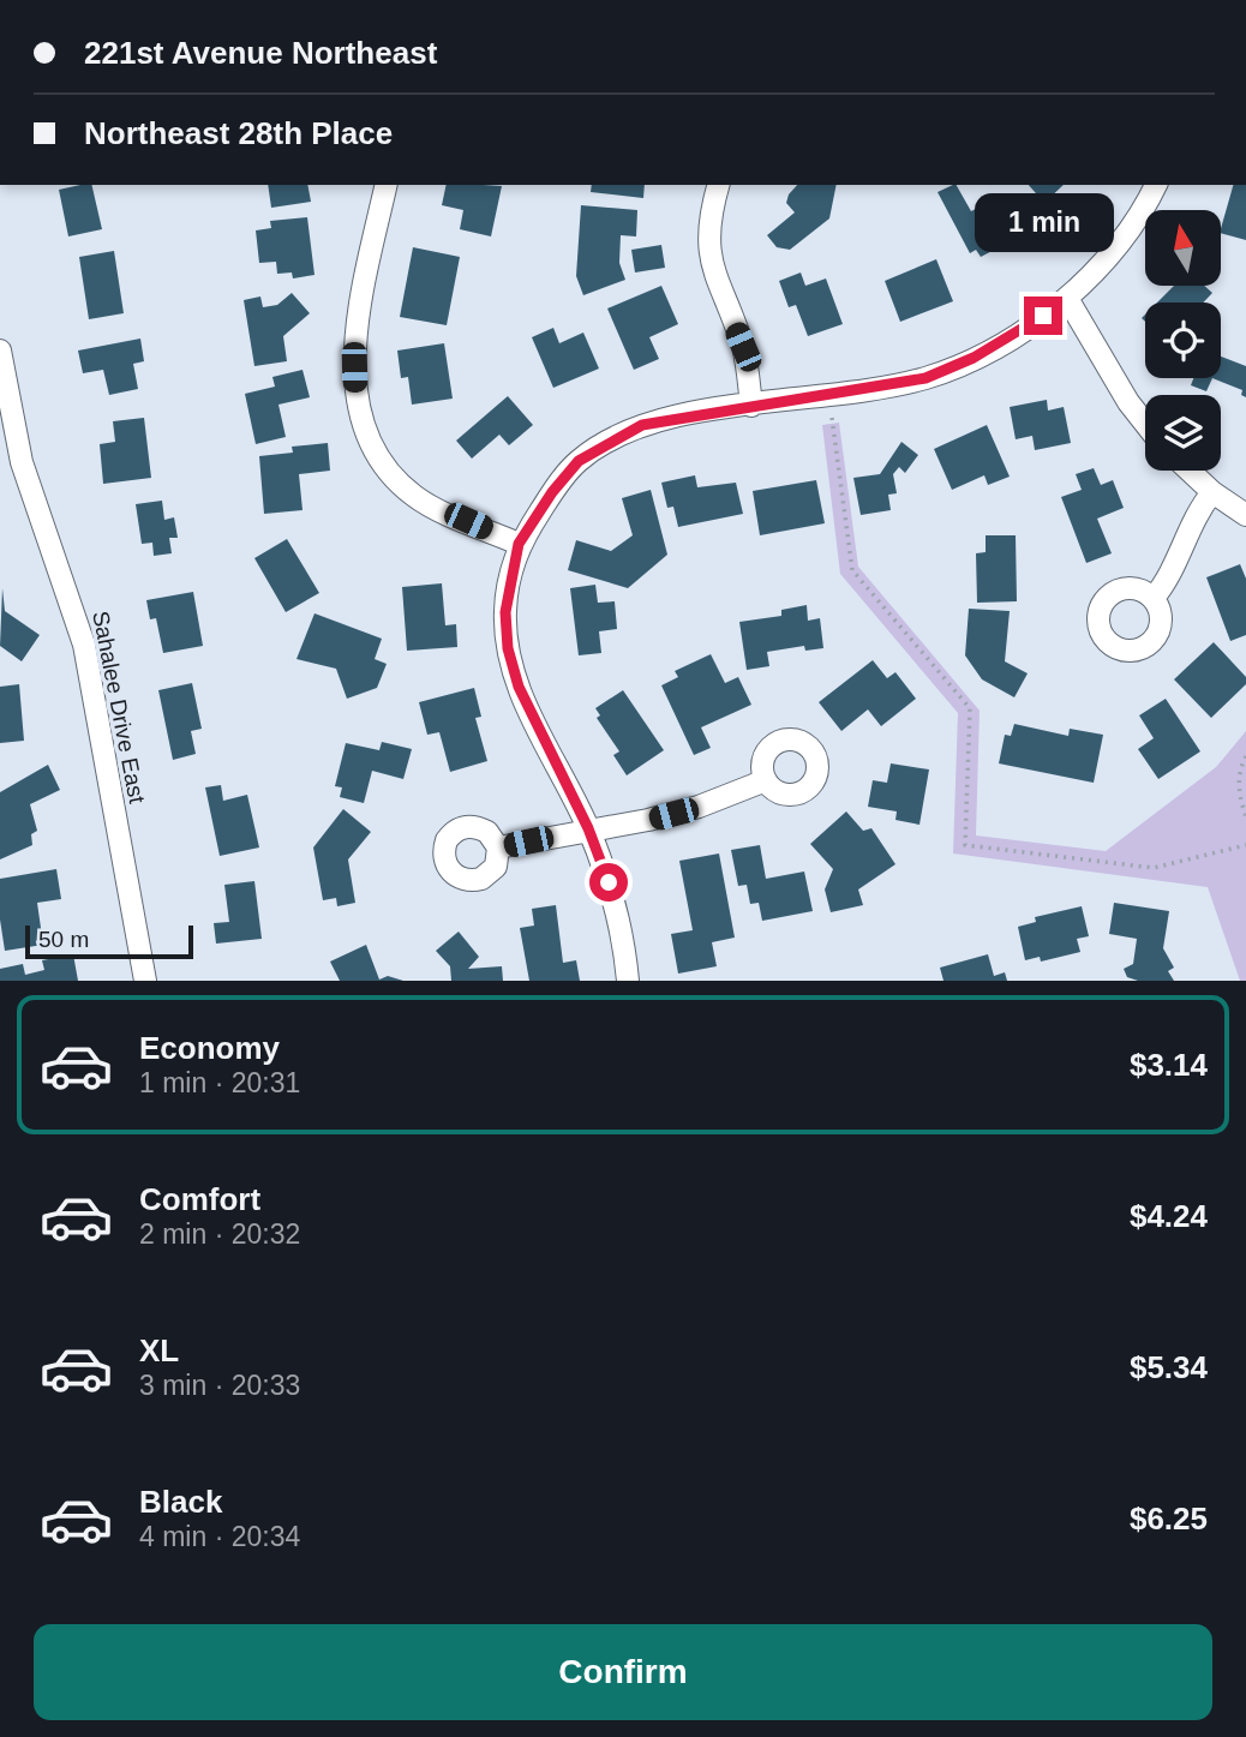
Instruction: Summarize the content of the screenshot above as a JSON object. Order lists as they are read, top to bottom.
{
  "streets": {
    "street": ["Sahalee Drive East"]
  },
  "scale_bar": "50 m",
  "north": "top",
  "page": {
    "banner": ["221st Avenue Northeast", "Northeast 28th Place"],
    "bubble": "1 min",
    "scale": "50 m",
    "list": [
      {
        "name": "Economy",
        "note": "1 min · 20:31",
        "value": "$3.14"
      },
      {
        "name": "Comfort",
        "note": "2 min · 20:32",
        "value": "$4.24"
      },
      {
        "name": "XL",
        "note": "3 min · 20:33",
        "value": "$5.34"
      },
      {
        "name": "Black",
        "note": "4 min · 20:34",
        "value": "$6.25"
      }
    ],
    "buttons": "Confirm"
  }
}
